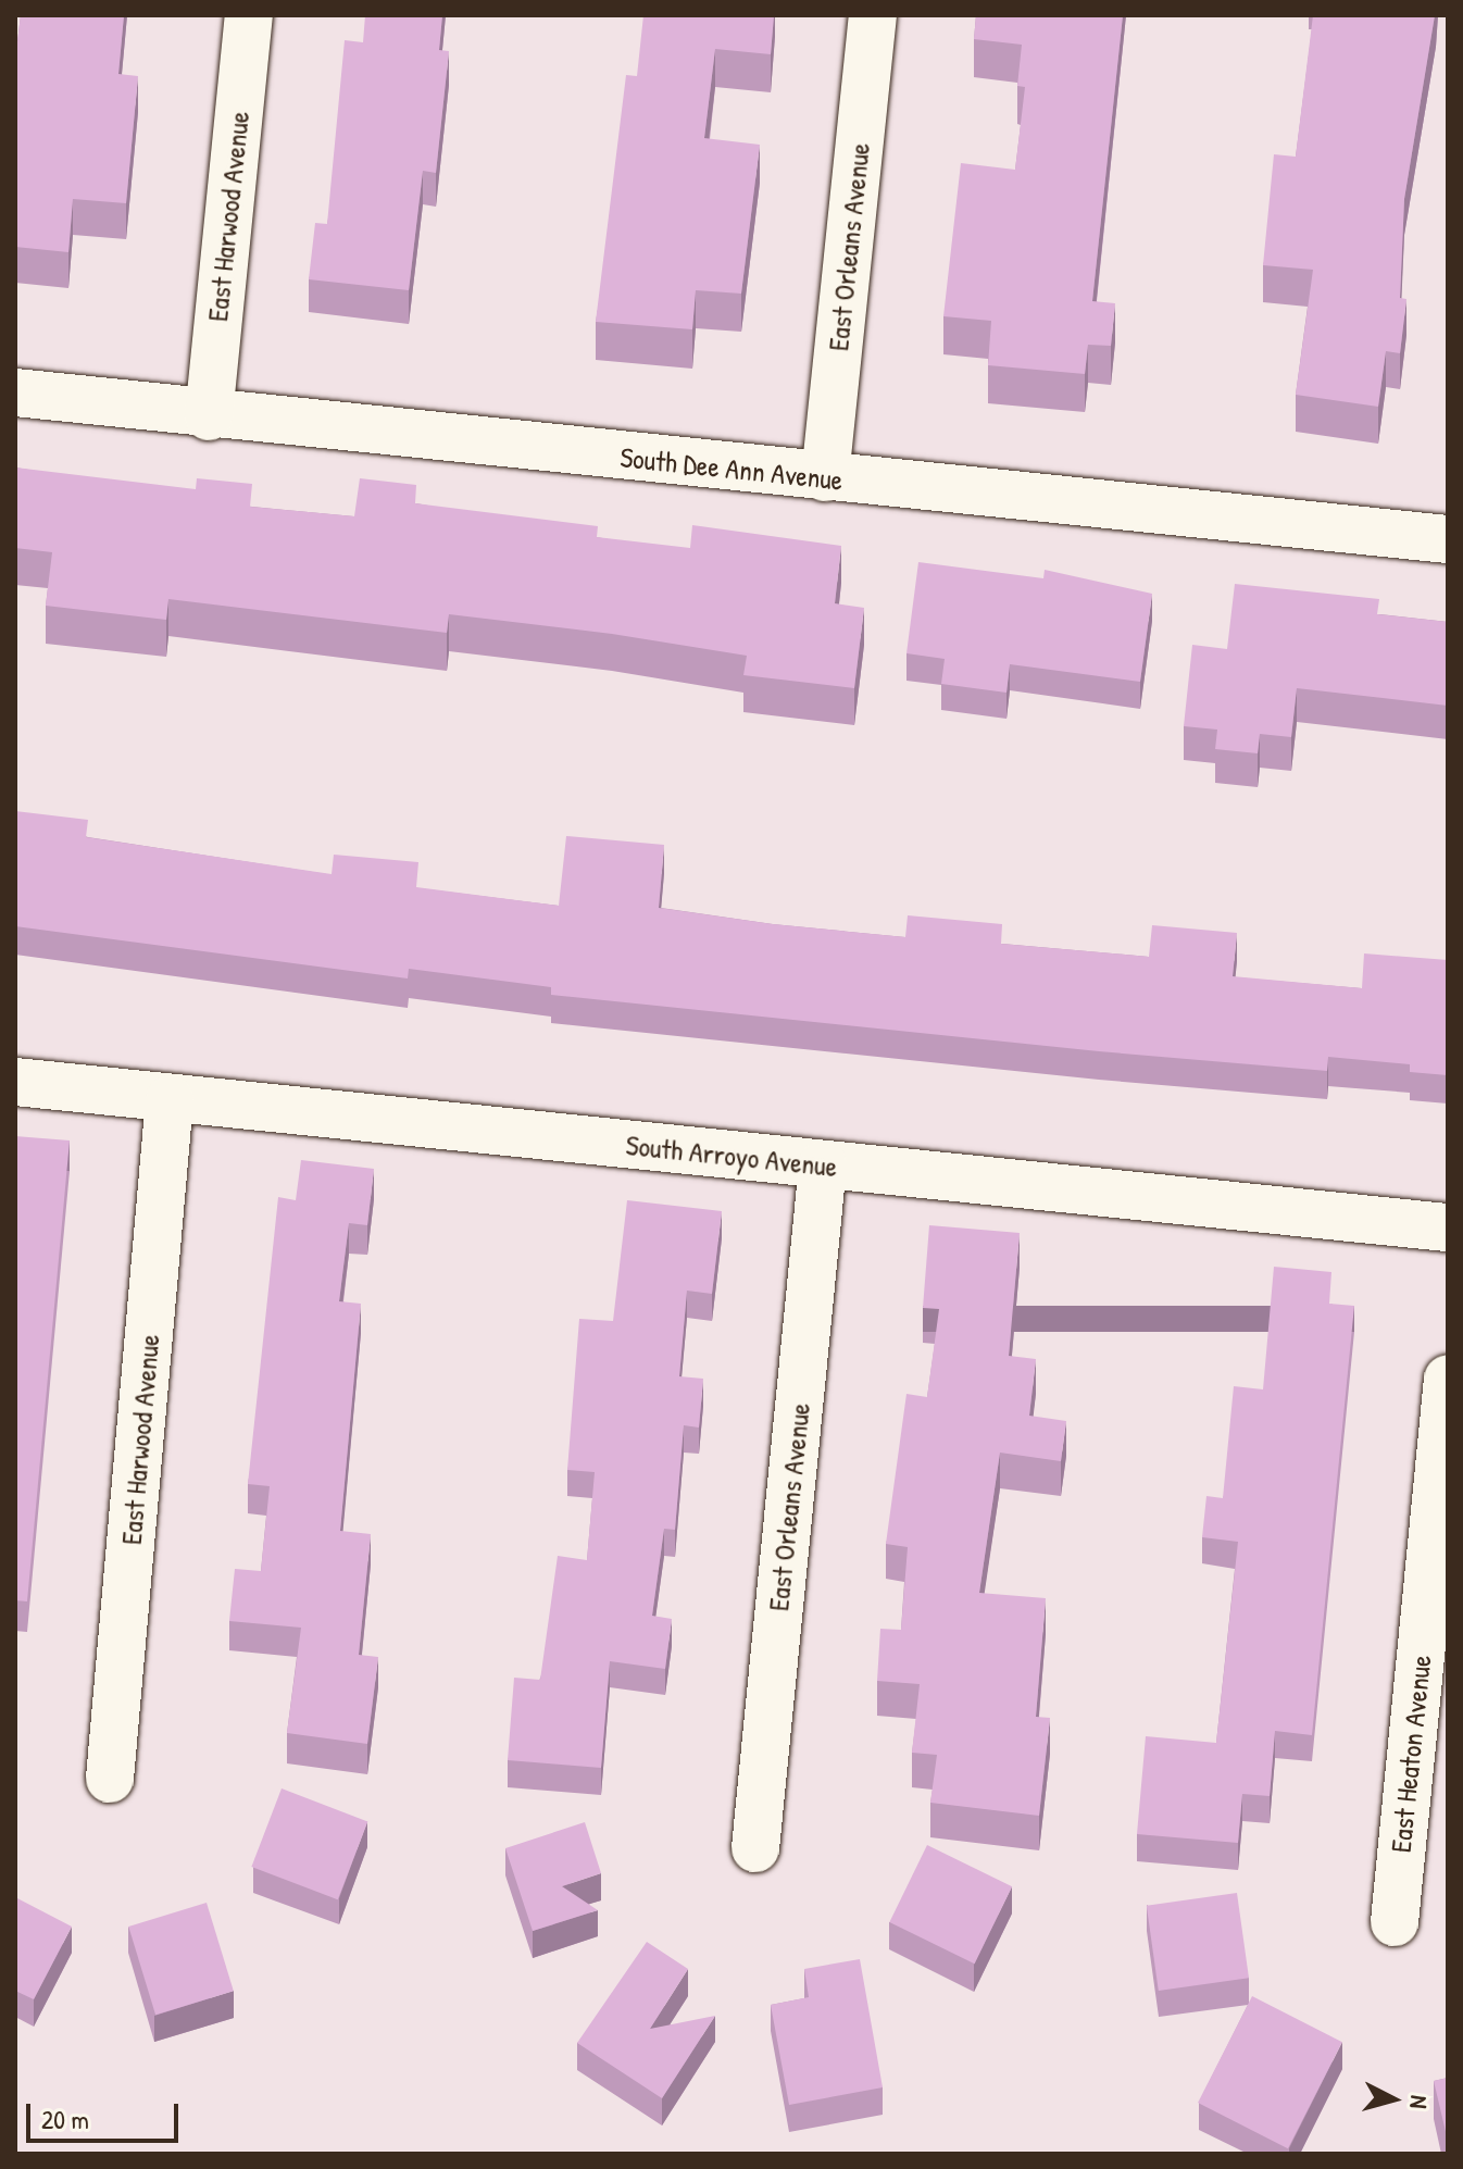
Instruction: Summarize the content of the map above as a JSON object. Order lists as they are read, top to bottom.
{
  "streets": {
    "street": [
      "East Harwood Avenue",
      "East Orleans Avenue",
      "South Dee Ann Avenue",
      "South Arroyo Avenue",
      "East Heaton Avenue"
    ]
  },
  "crossings": [
    ["East Harwood Avenue", "South Dee Ann Avenue"],
    ["East Harwood Avenue", "South Arroyo Avenue"],
    ["East Orleans Avenue", "South Dee Ann Avenue"],
    ["East Orleans Avenue", "South Arroyo Avenue"]
  ],
  "scale_bar": "20 m",
  "north": "right"
}
